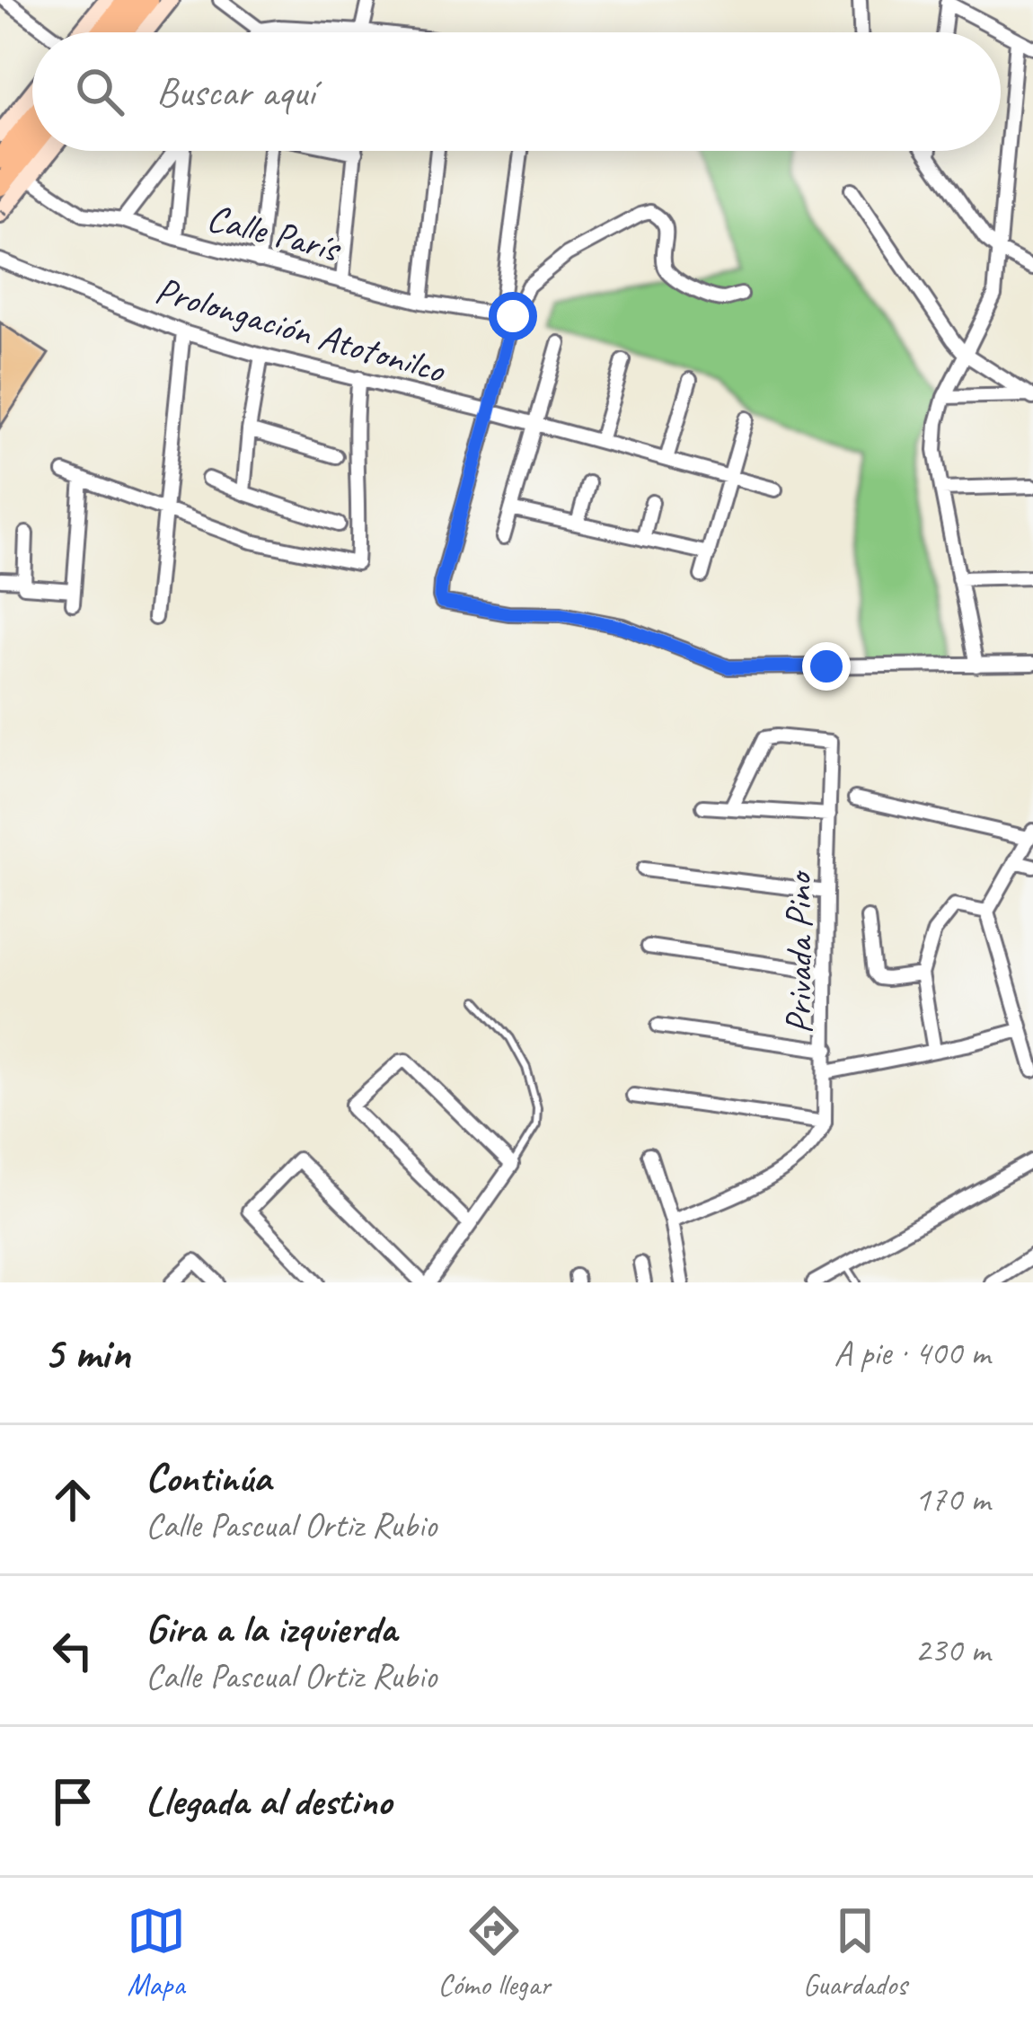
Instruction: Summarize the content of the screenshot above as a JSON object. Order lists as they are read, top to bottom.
{
  "streets": {
    "street": ["Calle París", "Prolongación Atotonilco", "Privada Pino"]
  },
  "page": {
    "search": "Buscar aquí",
    "heading": ["5 min", "A pie · 400 m"],
    "list": [
      ["Continúa", "Calle Pascual Ortiz Rubio", "170 m"],
      ["Gira a la izquierda", "Calle Pascual Ortiz Rubio", "230 m"],
      "Llegada al destino"
    ],
    "nav": ["Mapa", "Cómo llegar", "Guardados"]
  }
}
